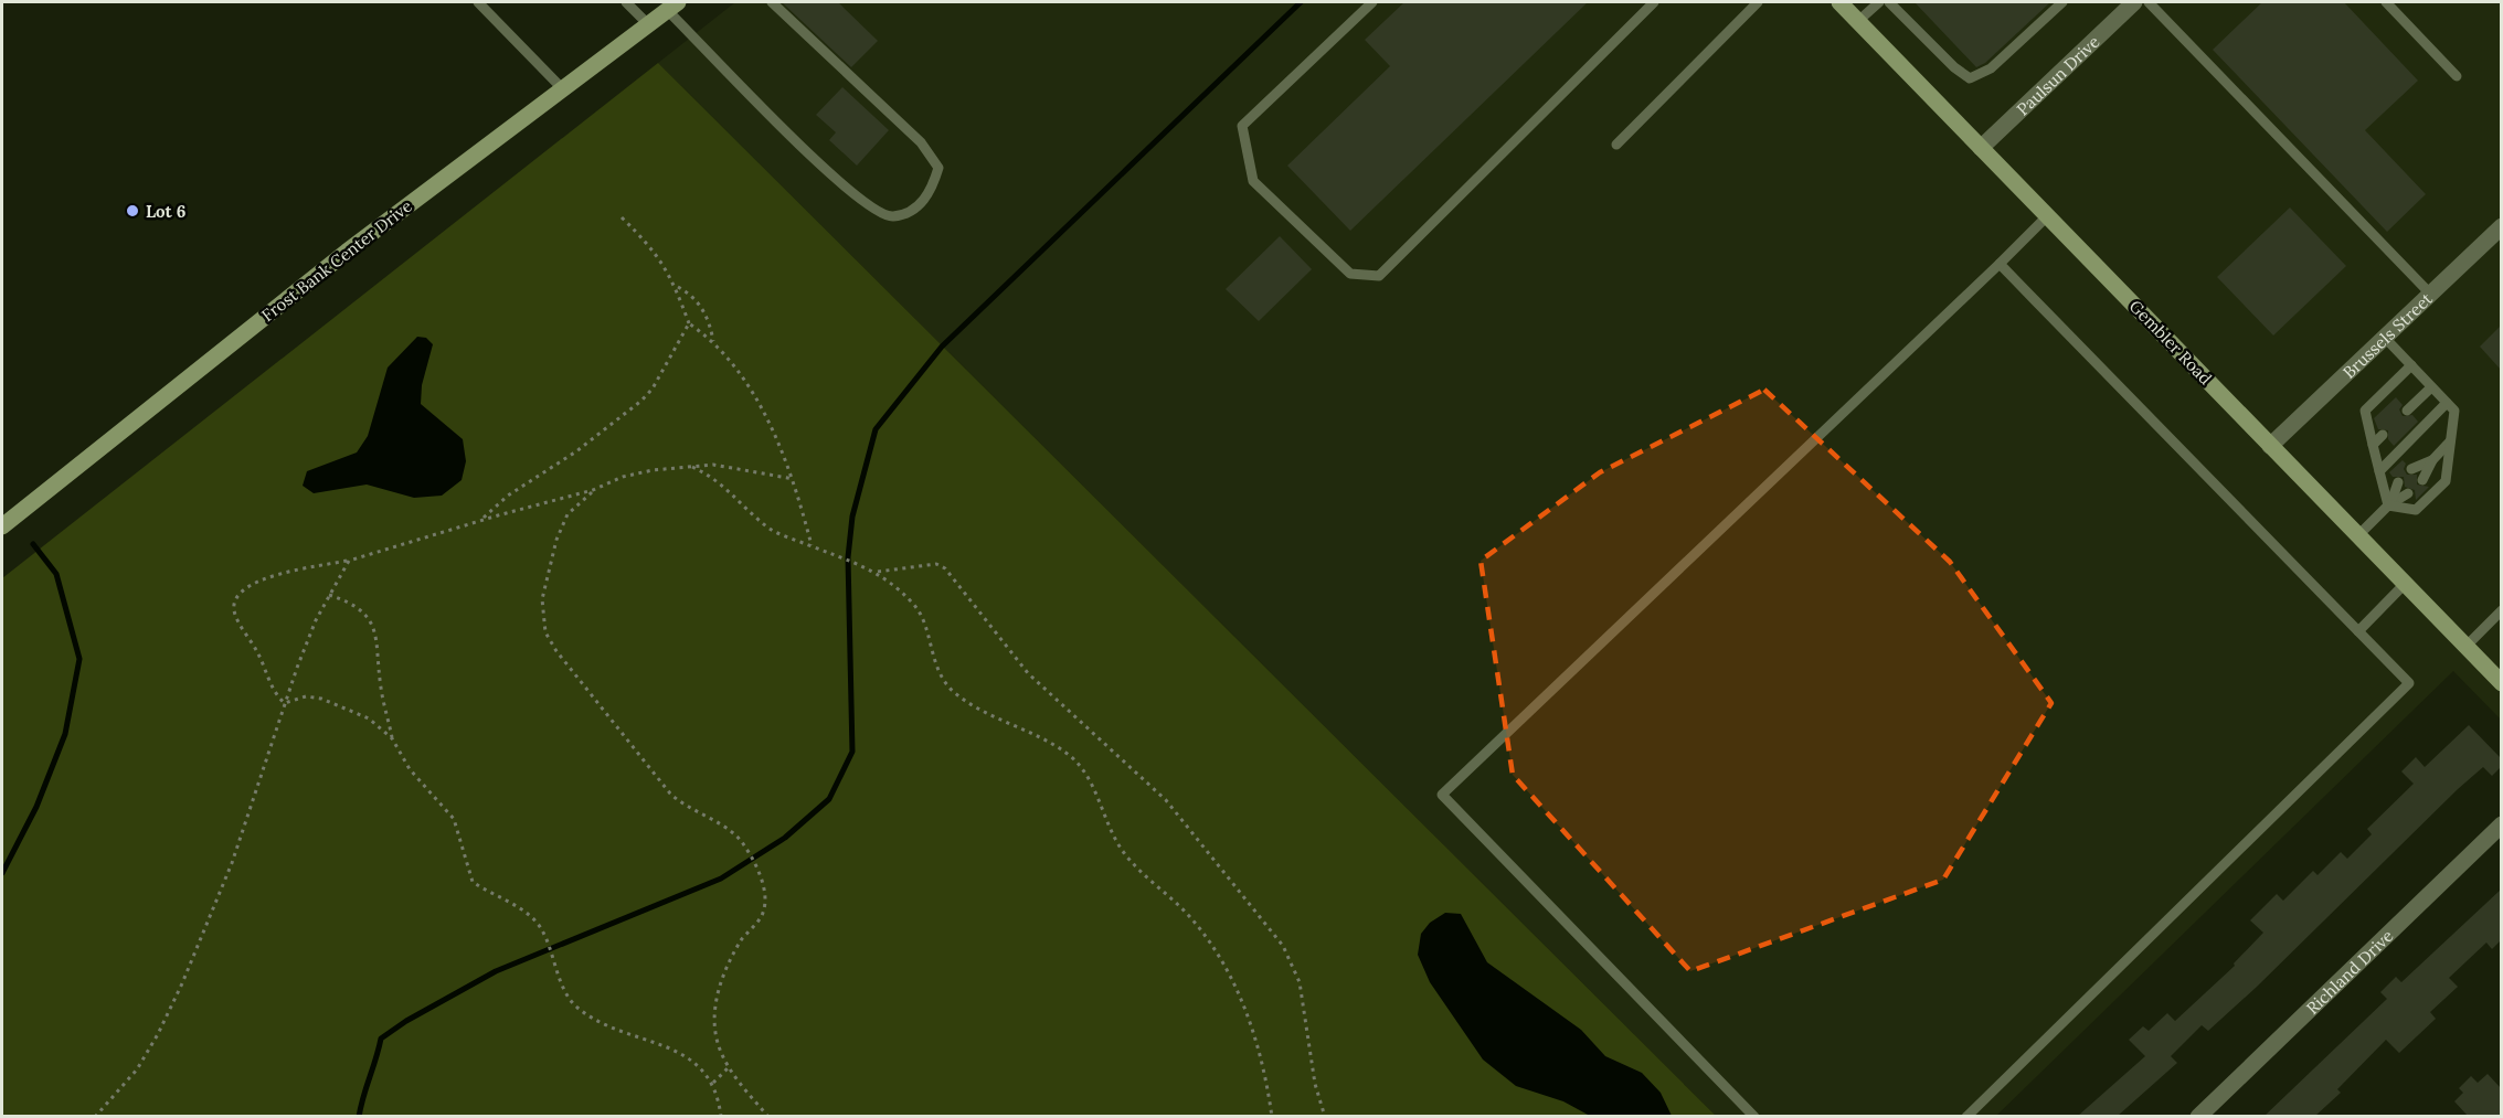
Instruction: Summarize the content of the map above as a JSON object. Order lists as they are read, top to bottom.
{
  "streets": {
    "main road": ["Frost Bank Center Drive", "Gembler Road"],
    "street": ["Paulsun Drive", "Brussels Street", "Richland Drive"]
  },
  "crossings": [
    ["Paulsun Drive", "Gembler Road"],
    ["Brussels Street", "Gembler Road"]
  ],
  "places": ["Lot 6"]
}
